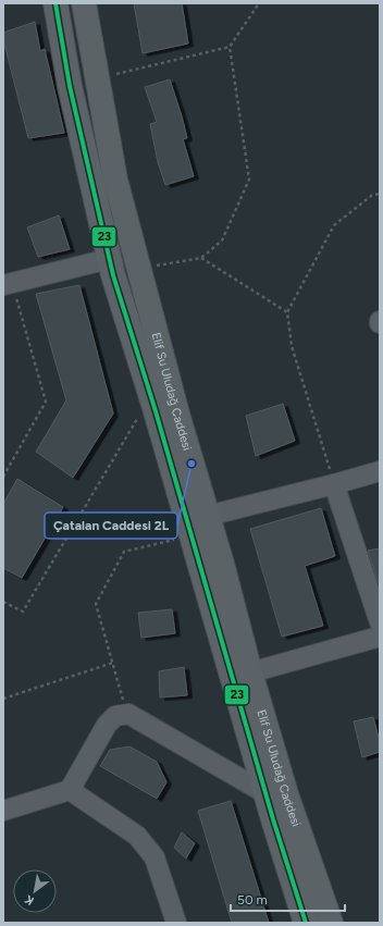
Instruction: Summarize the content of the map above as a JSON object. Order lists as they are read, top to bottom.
{
  "streets": {
    "main road": ["Elif Su Uludağ Caddesi"]
  },
  "places": ["Çatalan Caddesi 2L"],
  "lines": ["transit line 23"],
  "scale_bar": "50 m",
  "north": "bottom left"
}
